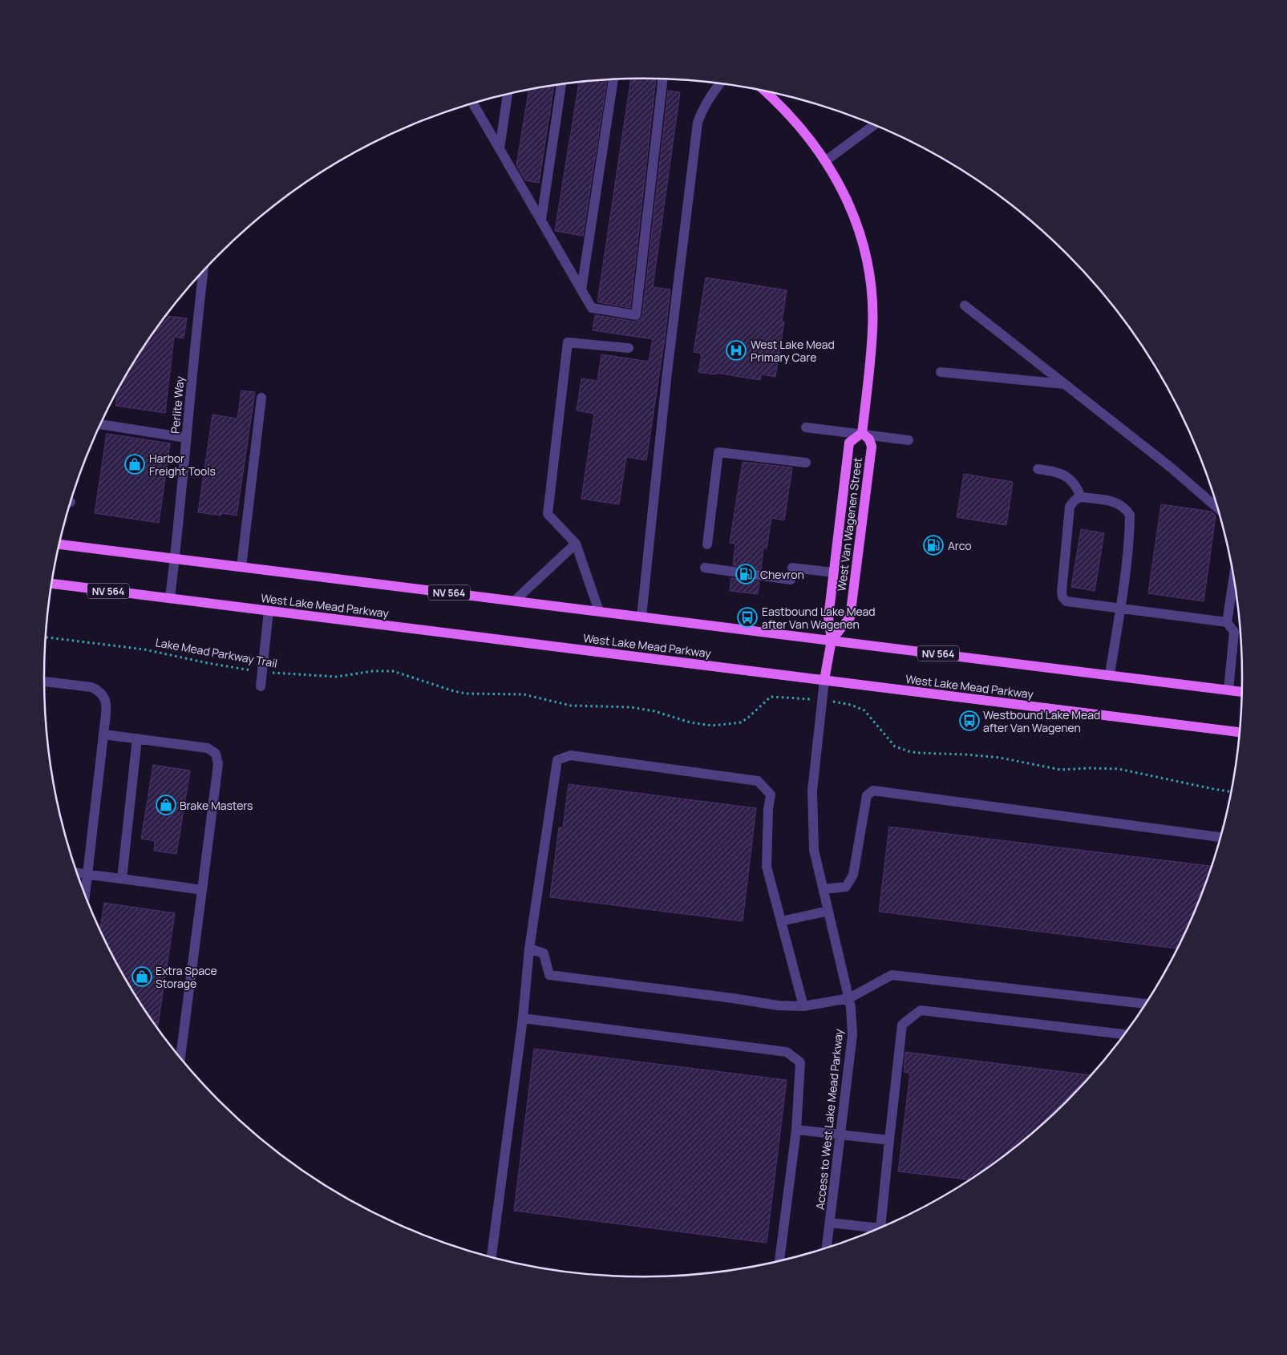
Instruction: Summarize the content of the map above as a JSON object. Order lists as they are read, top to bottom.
{
  "streets": {
    "main road": ["West Van Wagenen Street", "NV 564", "West Lake Mead Parkway"],
    "street": ["Perlite Way", "Access to West Lake Mead Parkway"],
    "path": ["Lake Mead Parkway Trail"]
  },
  "crossings": [
    ["Perlite Way", "NV 564"],
    ["Perlite Way", "West Lake Mead Parkway"],
    ["West Van Wagenen Street", "NV 564"],
    ["West Van Wagenen Street", "West Lake Mead Parkway"],
    ["West Van Wagenen Street", "Access to West Lake Mead Parkway"],
    ["West Lake Mead Parkway", "Access to West Lake Mead Parkway"],
    ["Lake Mead Parkway Trail", "Access to West Lake Mead Parkway"]
  ],
  "places": {
    "hospital": ["West Lake Mead Primary Care"],
    "shop": ["Harbor Freight Tools", "Brake Masters", "Extra Space Storage"],
    "fuel station": ["Arco", "Chevron"],
    "bus stop": ["Eastbound Lake Mead after Van Wagenen", "Westbound Lake Mead after Van Wagenen"]
  }
}
